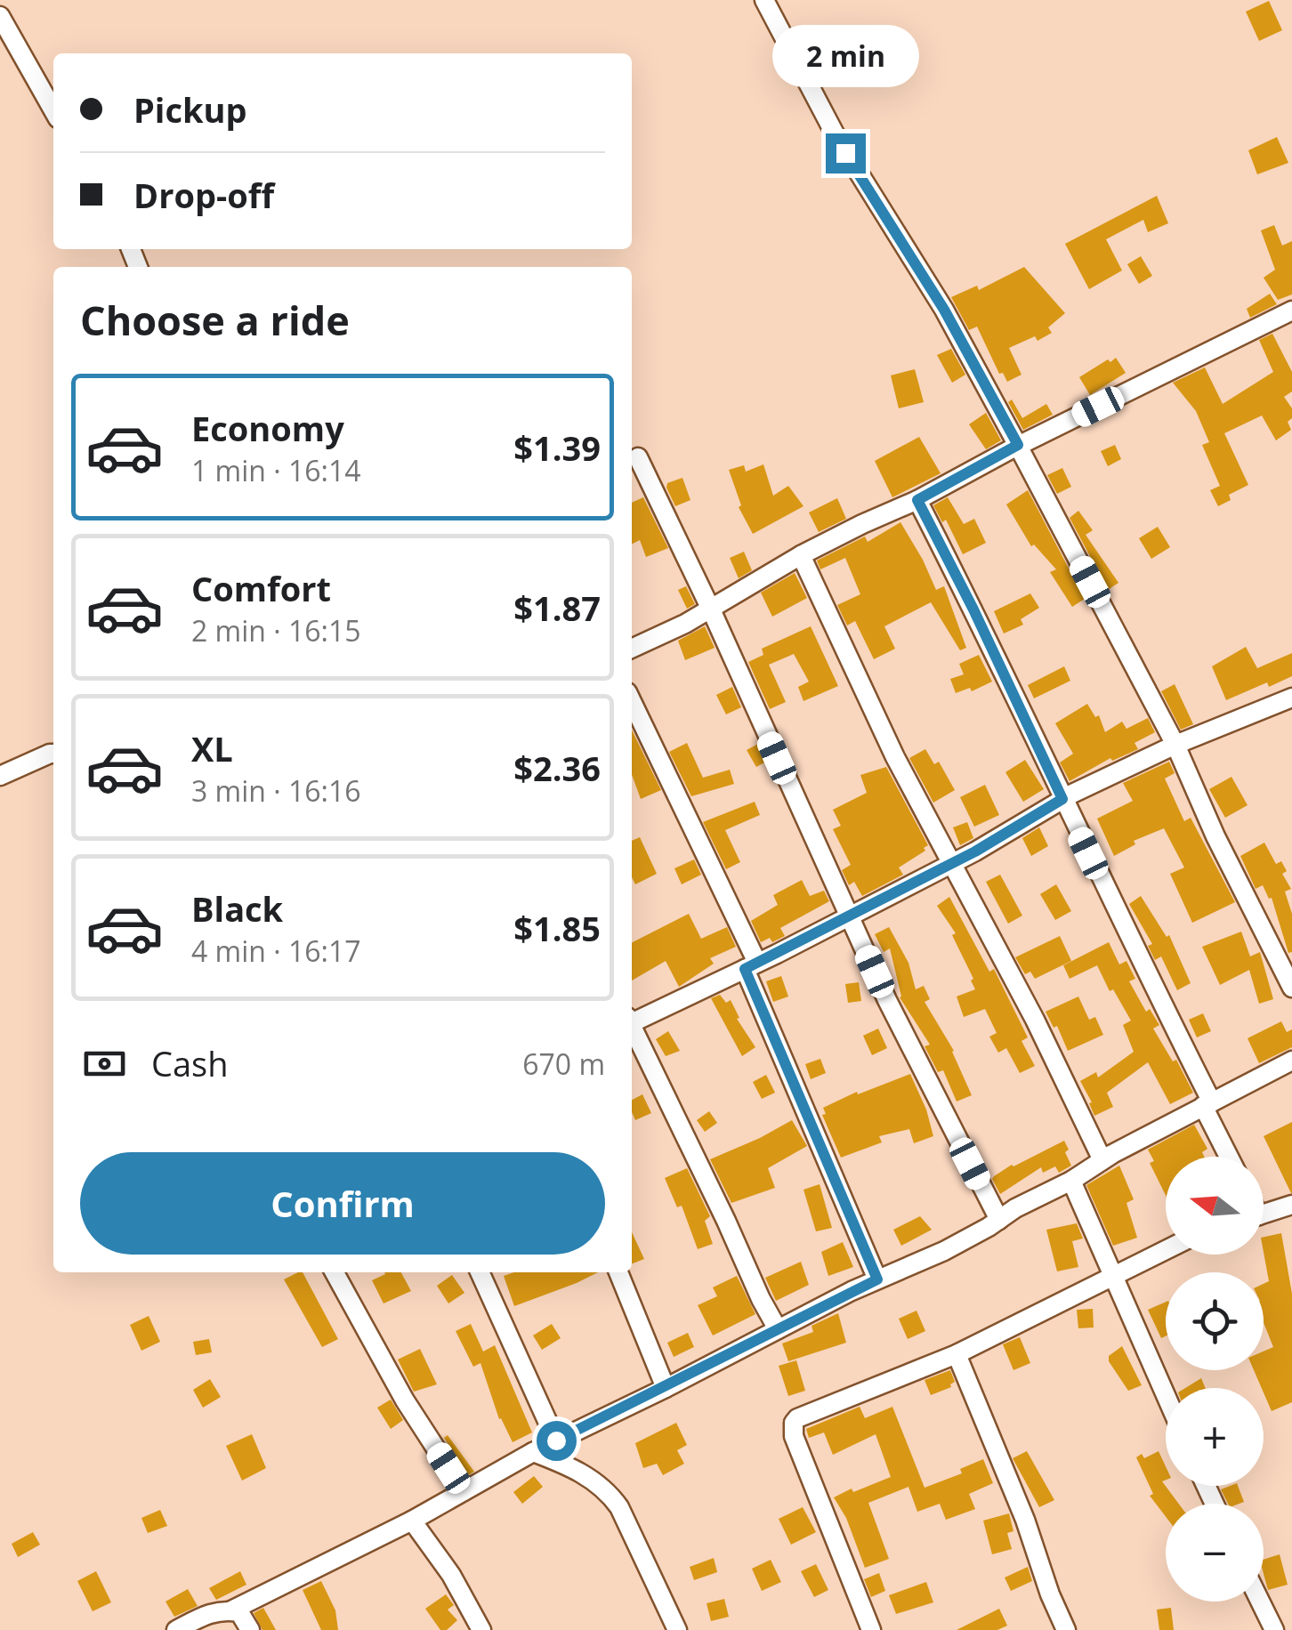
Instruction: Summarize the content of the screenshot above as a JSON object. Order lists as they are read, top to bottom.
{
  "north": "left",
  "page": {
    "bubble": "2 min",
    "banner": ["Pickup", "Drop-off"],
    "heading": "Choose a ride",
    "list": [
      {
        "name": "Economy",
        "note": "1 min · 16:14",
        "value": "$1.39"
      },
      {
        "name": "Comfort",
        "note": "2 min · 16:15",
        "value": "$1.87"
      },
      {
        "name": "XL",
        "note": "3 min · 16:16",
        "value": "$2.36"
      },
      {
        "name": "Black",
        "note": "4 min · 16:17",
        "value": "$1.85"
      }
    ],
    "pay": ["Cash", "670 m"],
    "buttons": "Confirm",
    "map_buttons": ["+", "−"]
  }
}
